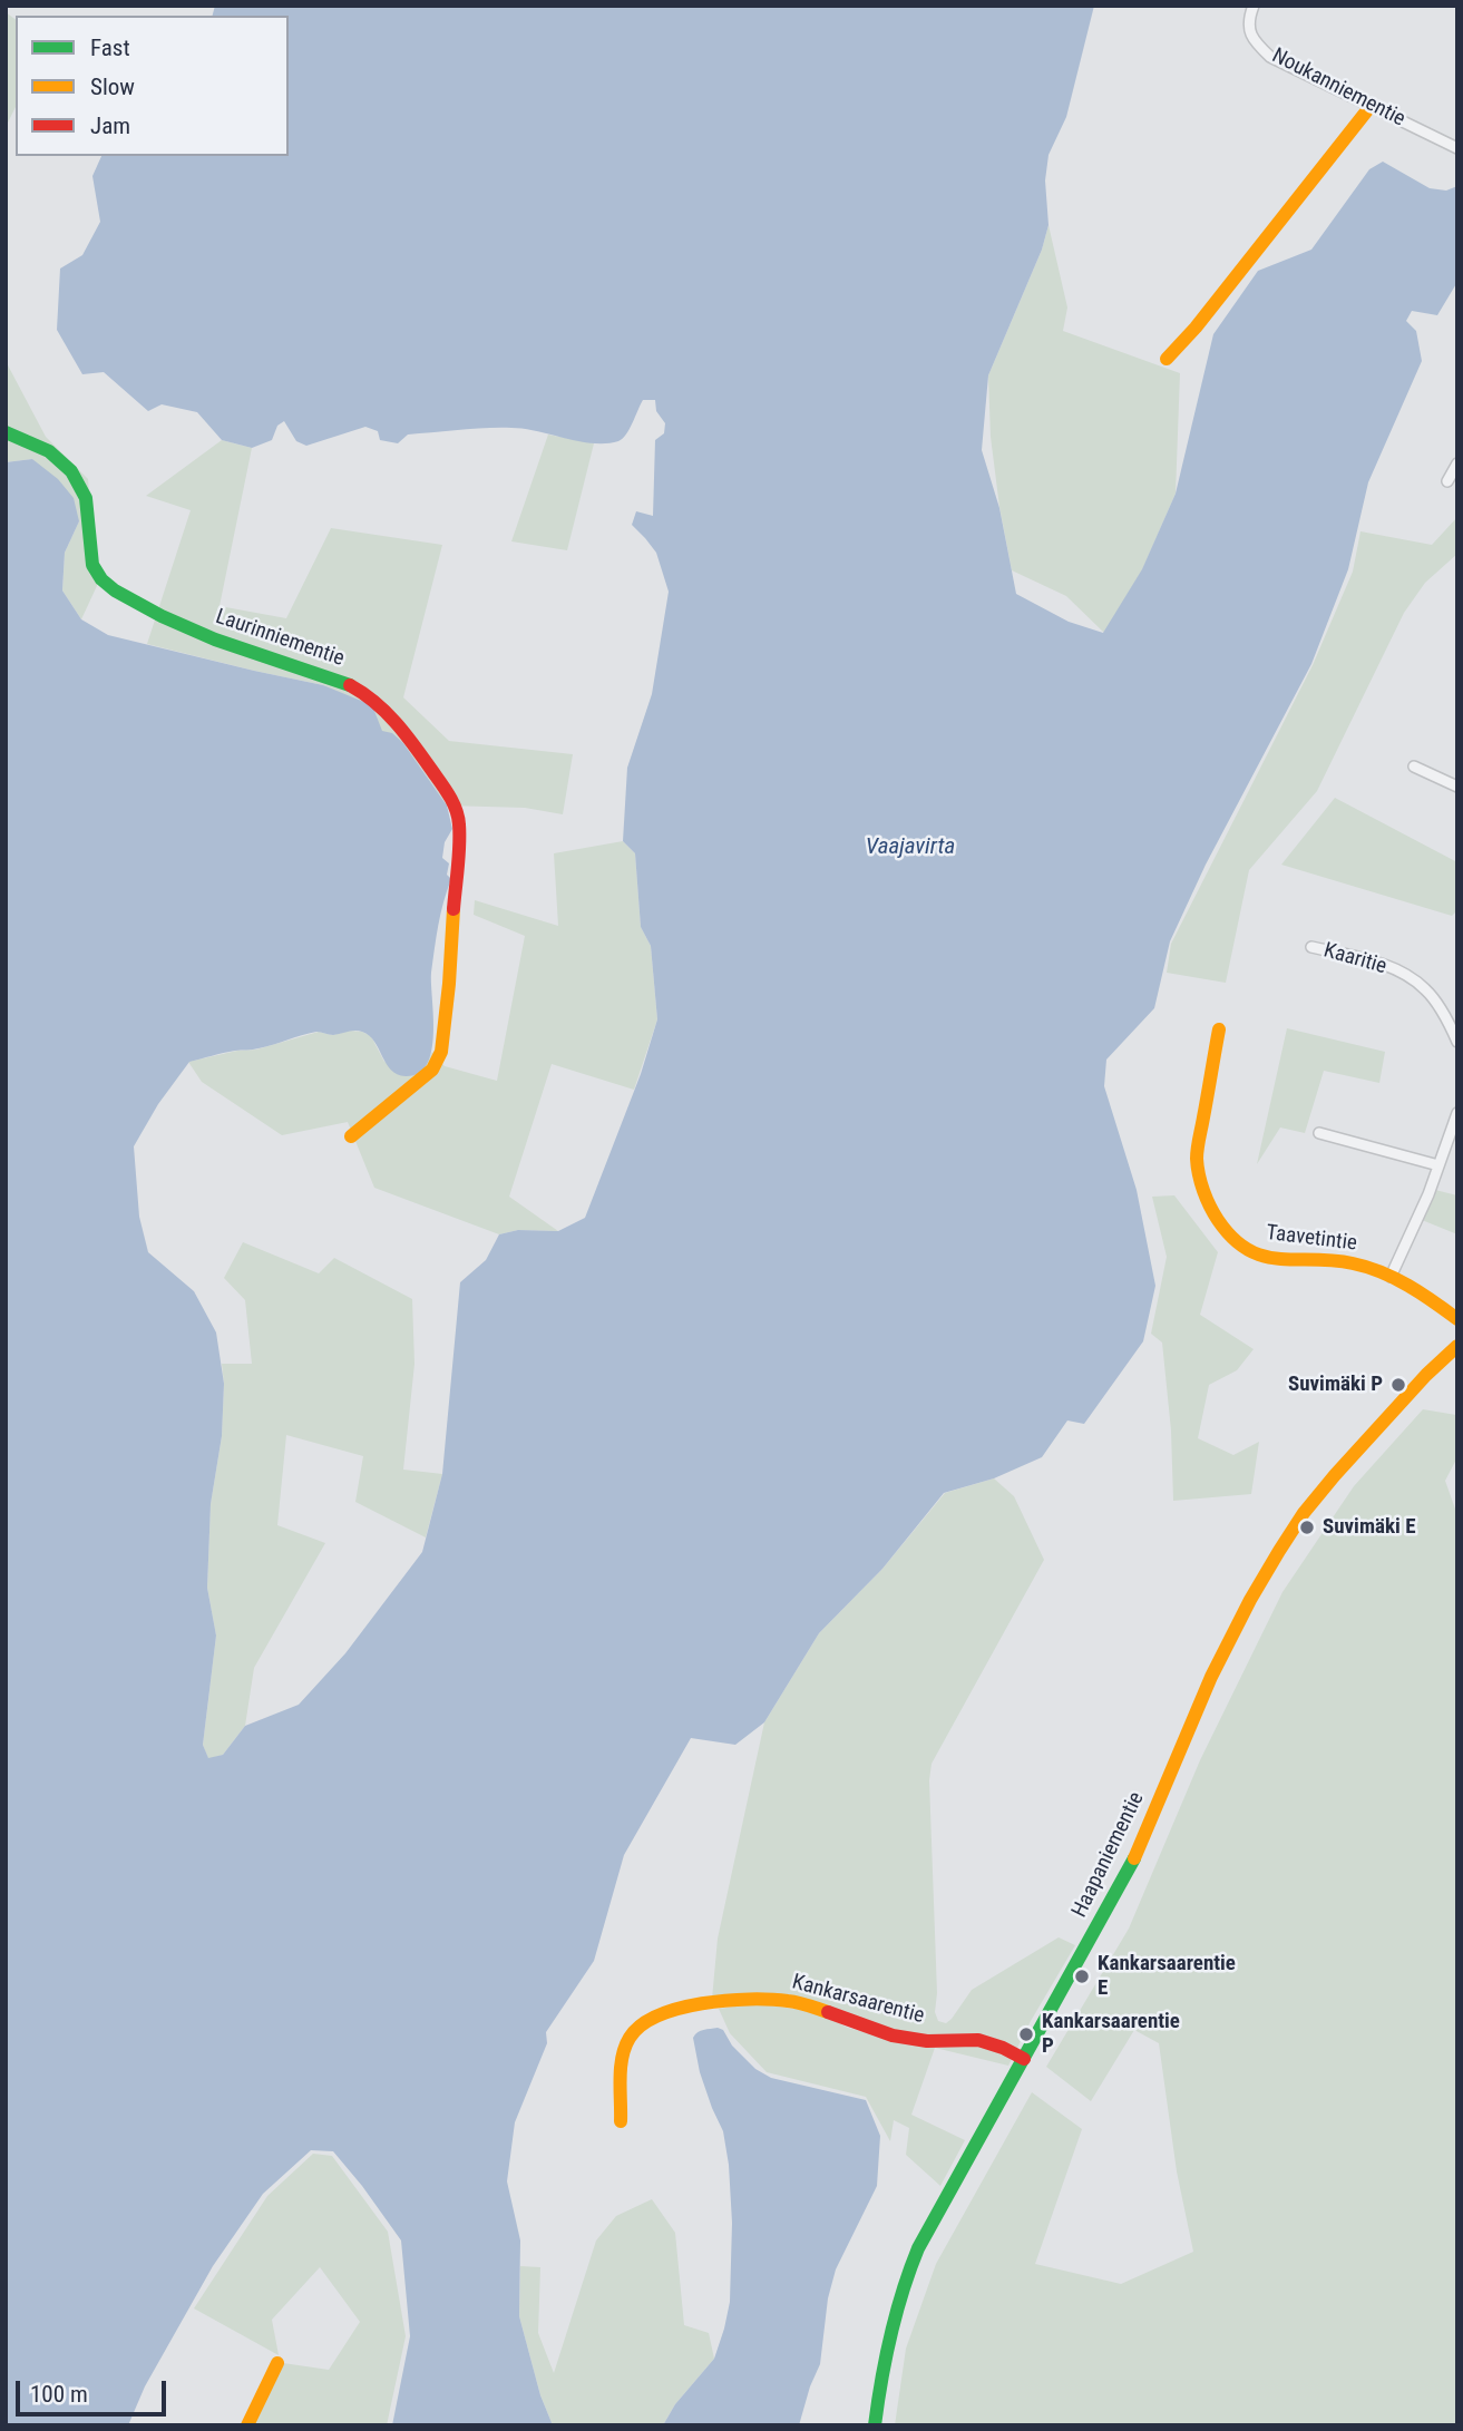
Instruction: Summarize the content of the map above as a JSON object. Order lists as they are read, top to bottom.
{
  "streets": {
    "street": [
      "Noukanniementie",
      "Laurinniementie",
      "Kaaritie",
      "Taavetintie",
      "Haapaniementie",
      "Kankarsaarentie"
    ]
  },
  "crossings": [
    ["Haapaniementie", "Kankarsaarentie"]
  ],
  "water": ["Vaajavirta"],
  "places": [
    "Suvimäki P",
    "Suvimäki E",
    "Kankarsaarentie E",
    "Kankarsaarentie P"
  ],
  "legend": ["Fast", "Slow", "Jam"],
  "scale_bar": "100 m"
}
